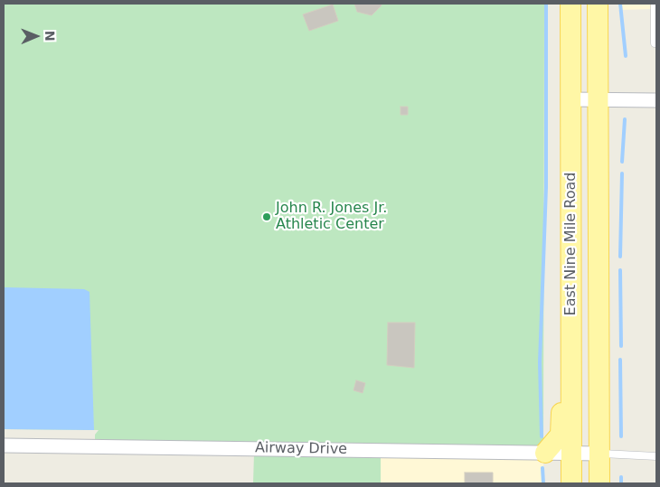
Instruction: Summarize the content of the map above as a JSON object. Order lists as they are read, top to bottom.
{
  "streets": {
    "main road": ["East Nine Mile Road"],
    "street": ["Airway Drive"]
  },
  "crossings": [
    ["East Nine Mile Road", "Airway Drive"]
  ],
  "places": ["John R. Jones Jr. Athletic Center"],
  "north": "right"
}
